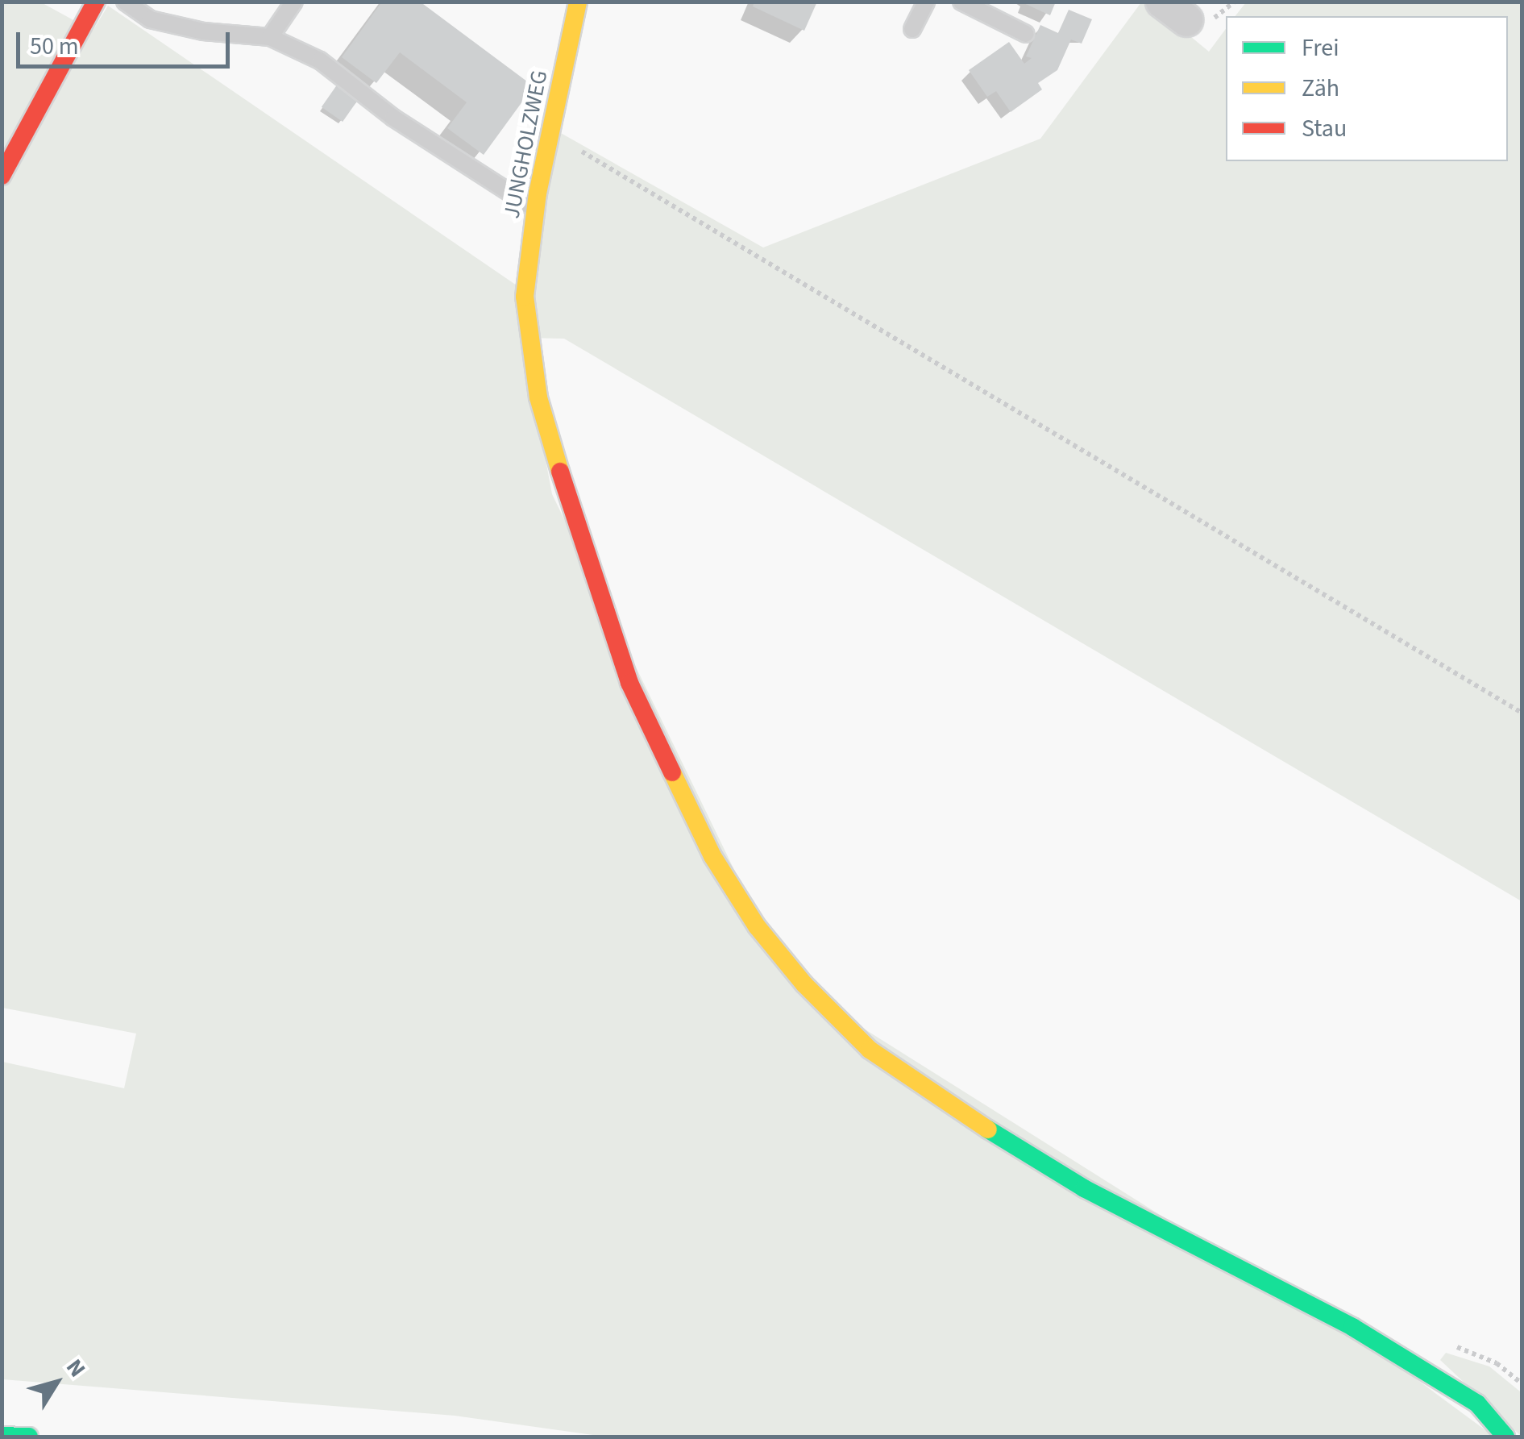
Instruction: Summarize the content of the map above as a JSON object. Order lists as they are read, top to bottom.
{
  "streets": {
    "main road": ["JUNGHOLZWEG"]
  },
  "legend": ["Frei", "Zäh", "Stau"],
  "scale_bar": "50 m",
  "north": "top right"
}
